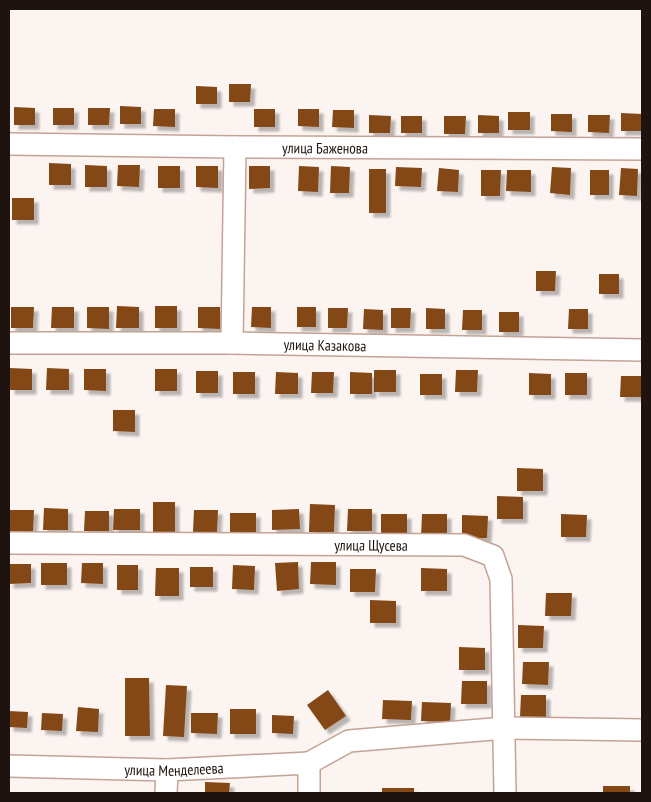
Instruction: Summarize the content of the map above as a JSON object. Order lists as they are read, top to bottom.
{
  "streets": {
    "street": [
      "улица Баженова",
      "улица Казакова",
      "улица Щусева",
      "улица Менделеева"
    ]
  }
}
